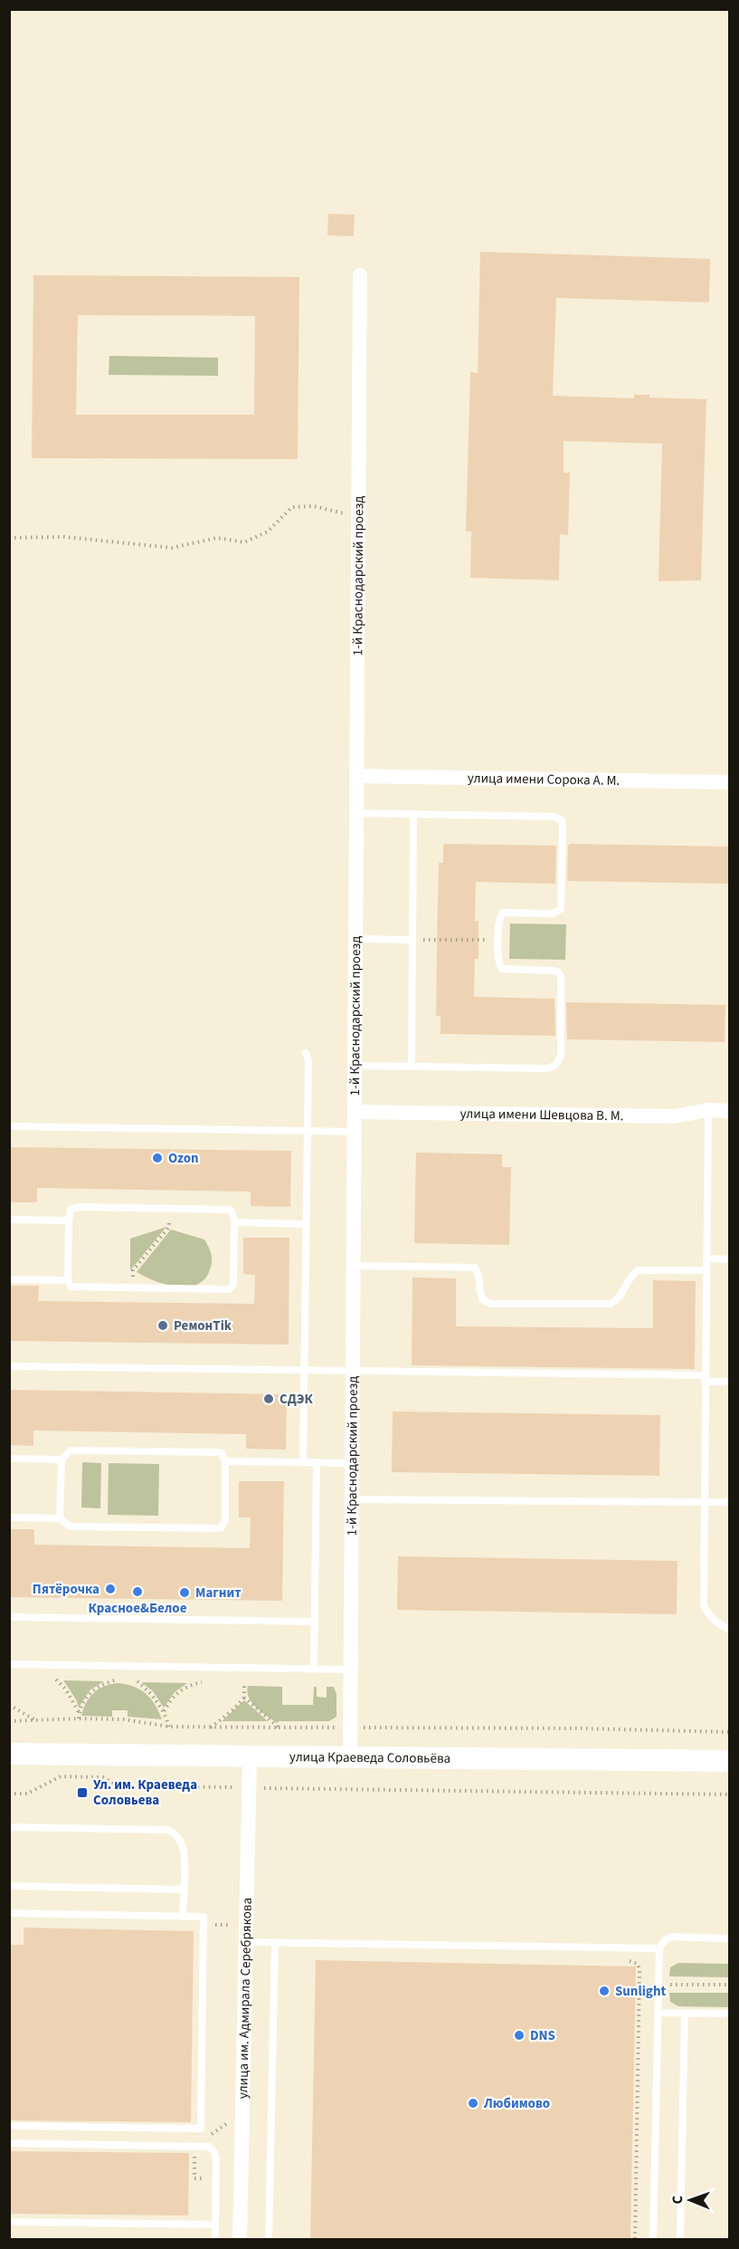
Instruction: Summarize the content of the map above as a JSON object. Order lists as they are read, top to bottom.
{
  "streets": {
    "main road": ["улица Краеведа Соловьёва"],
    "street": [
      "1-й Краснодарский проезд",
      "улица имени Сорока А. М.",
      "улица имени Шевцова В. М.",
      "улица им. Адмирала Серебрякова"
    ]
  },
  "crossings": [
    ["1-й Краснодарский проезд", "улица имени Сорока А. М."],
    ["1-й Краснодарский проезд", "улица имени Шевцова В. М."],
    ["1-й Краснодарский проезд", "улица Краеведа Соловьёва"],
    ["улица Краеведа Соловьёва", "улица им. Адмирала Серебрякова"]
  ],
  "places": {
    "other": [
      "Ozon",
      "РемонTik",
      "СДЭК",
      "Пятёрочка",
      "Красное&Белое",
      "Магнит",
      "Sunlight",
      "DNS",
      "Любимово"
    ],
    "transit": ["Ул. им. Краеведа Соловьева"]
  },
  "north": "left"
}
